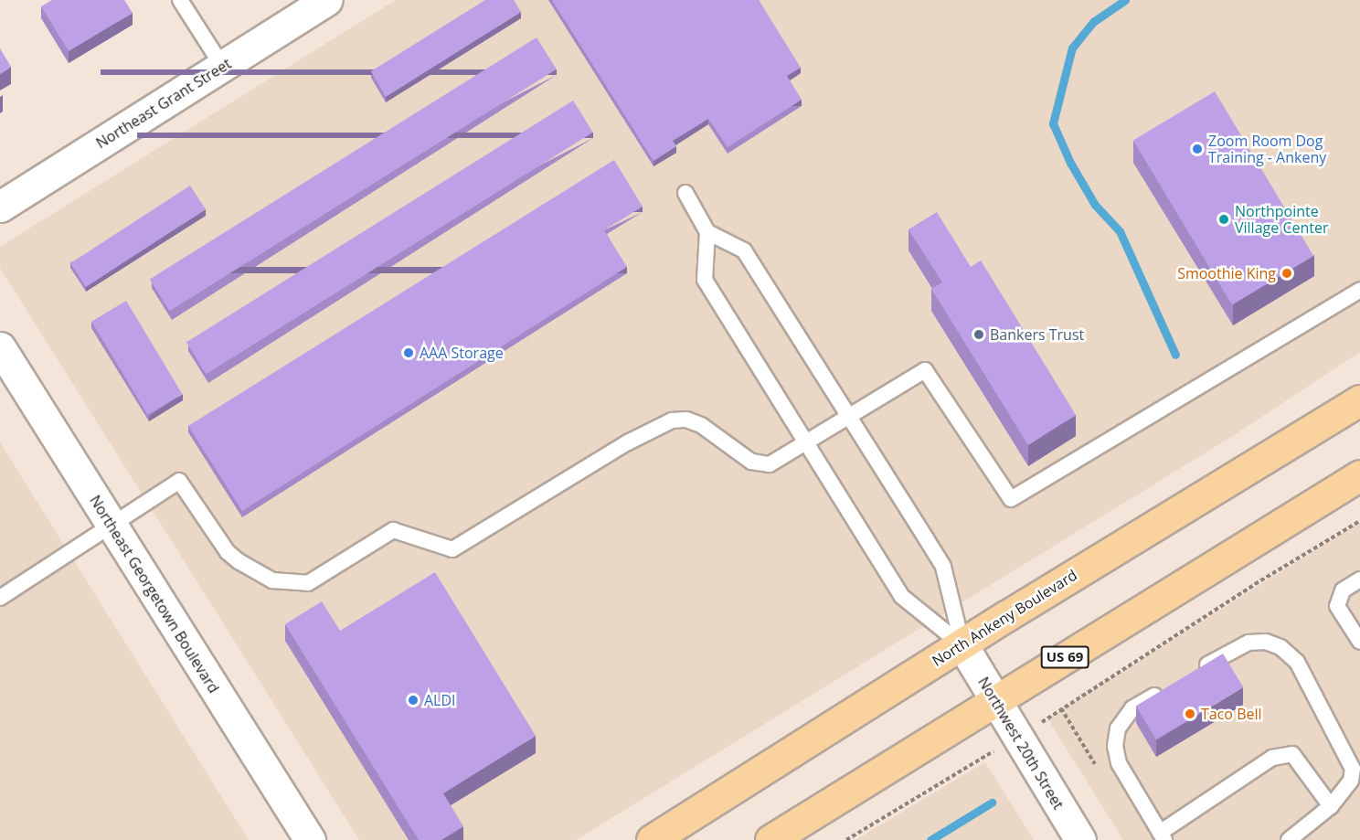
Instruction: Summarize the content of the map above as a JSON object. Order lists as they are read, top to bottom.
{
  "streets": {
    "main road": ["North Ankeny Boulevard", "US 69"],
    "street": ["Northeast Grant Street", "Northeast Georgetown Boulevard", "Northwest 20th Street"]
  },
  "crossings": [
    ["North Ankeny Boulevard", "Northwest 20th Street"],
    ["US 69", "Northwest 20th Street"]
  ],
  "places": [
    "Zoom Room Dog Training - Ankeny",
    "Northpointe Village Center",
    "Smoothie King",
    "Bankers Trust",
    "AAA Storage",
    "ALDI",
    "Taco Bell"
  ]
}
